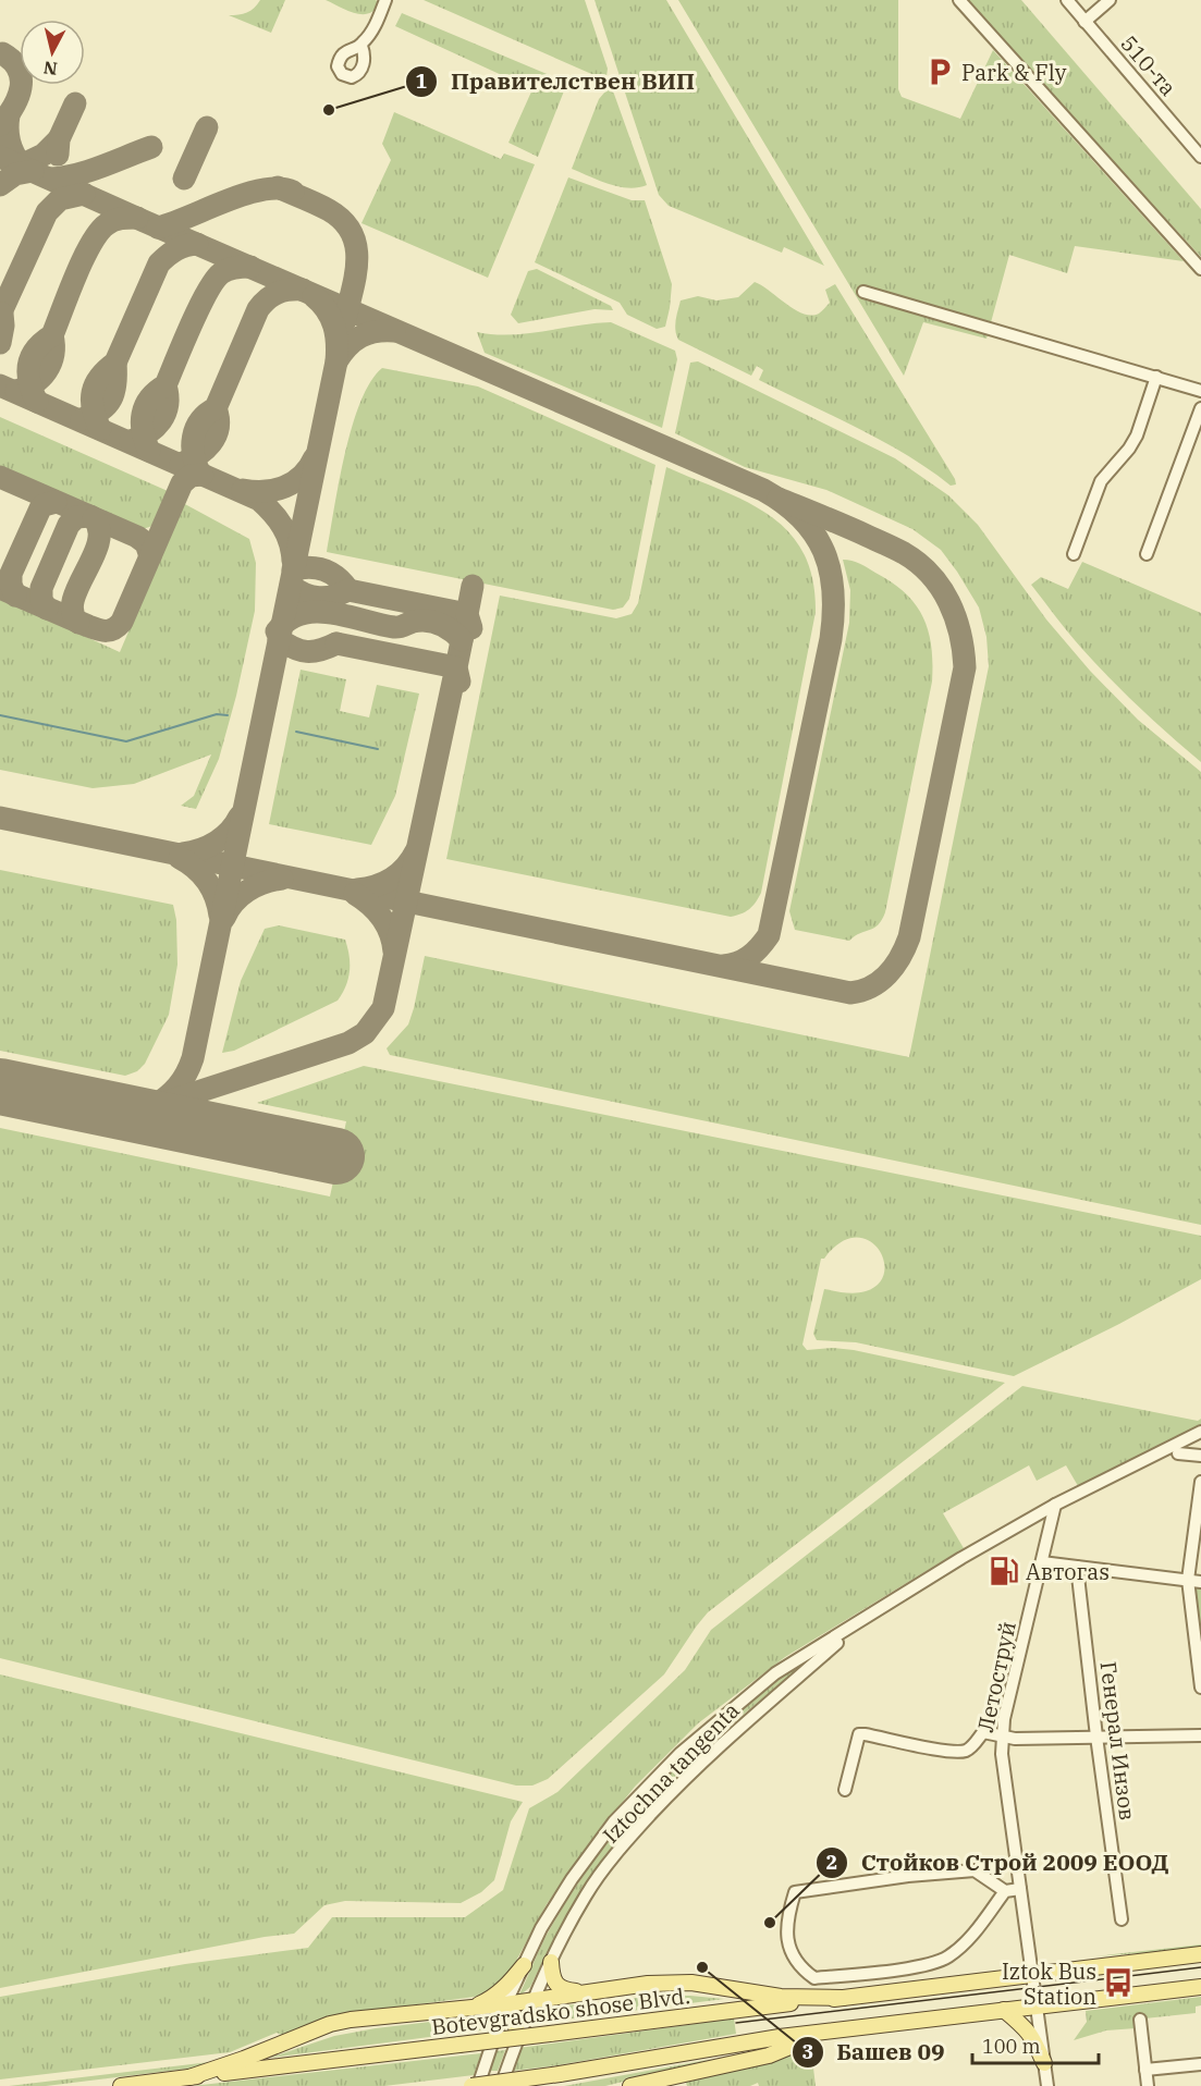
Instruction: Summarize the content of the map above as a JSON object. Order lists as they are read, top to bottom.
{
  "streets": {
    "main road": ["Botevgradsko shose Blvd."],
    "street": [
      "510-та",
      "Летоструй",
      "Генерал Инзов",
      "Iztochna tangenta"
    ]
  },
  "crossings": [
    ["Летоструй", "Iztochna tangenta"],
    ["Летоструй", "Botevgradsko shose Blvd."]
  ],
  "places": {
    "parking": ["Park & Fly"],
    "other": ["Правителствен ВИП", "Стойков Строй 2009 ЕООД", "Башев 09"],
    "fuel station": ["Автогаѕ"],
    "bus stop": ["Iztok Bus Station"]
  },
  "scale_bar": "100 m",
  "north": "bottom"
}
